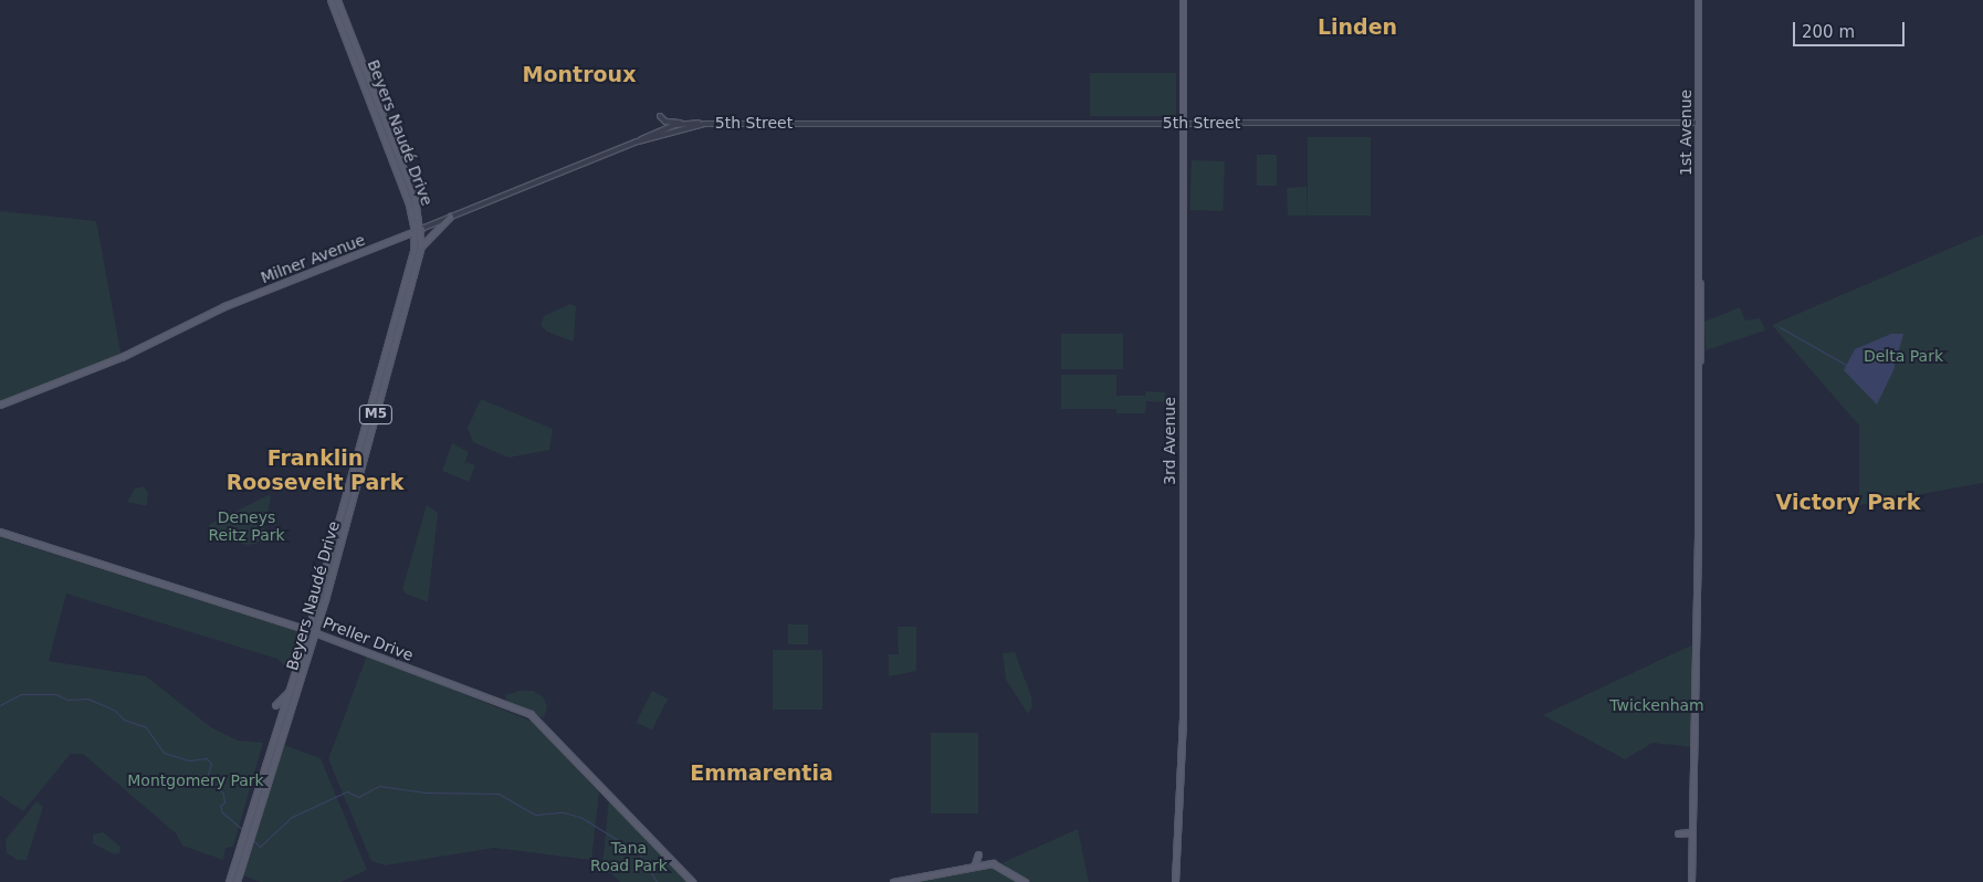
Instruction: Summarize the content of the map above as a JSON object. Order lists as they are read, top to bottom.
{
  "streets": {
    "main road": [
      "Beyers Naudé Drive",
      "1st Avenue",
      "Milner Avenue",
      "M5",
      "3rd Avenue",
      "Preller Drive"
    ],
    "street": ["5th Street"]
  },
  "crossings": [
    ["5th Street", "1st Avenue"],
    ["5th Street", "Milner Avenue"],
    ["5th Street", "3rd Avenue"],
    ["Beyers Naudé Drive", "Milner Avenue"],
    ["Beyers Naudé Drive", "Preller Drive"]
  ],
  "districts": [
    "Linden",
    "Montroux",
    "Franklin Roosevelt Park",
    "Victory Park",
    "Emmarentia"
  ],
  "parks": [
    "Delta Park",
    "Deneys Reitz Park",
    "Twickenham",
    "Montgomery Park",
    "Tana Road Park"
  ],
  "scale_bar": "200 m"
}
